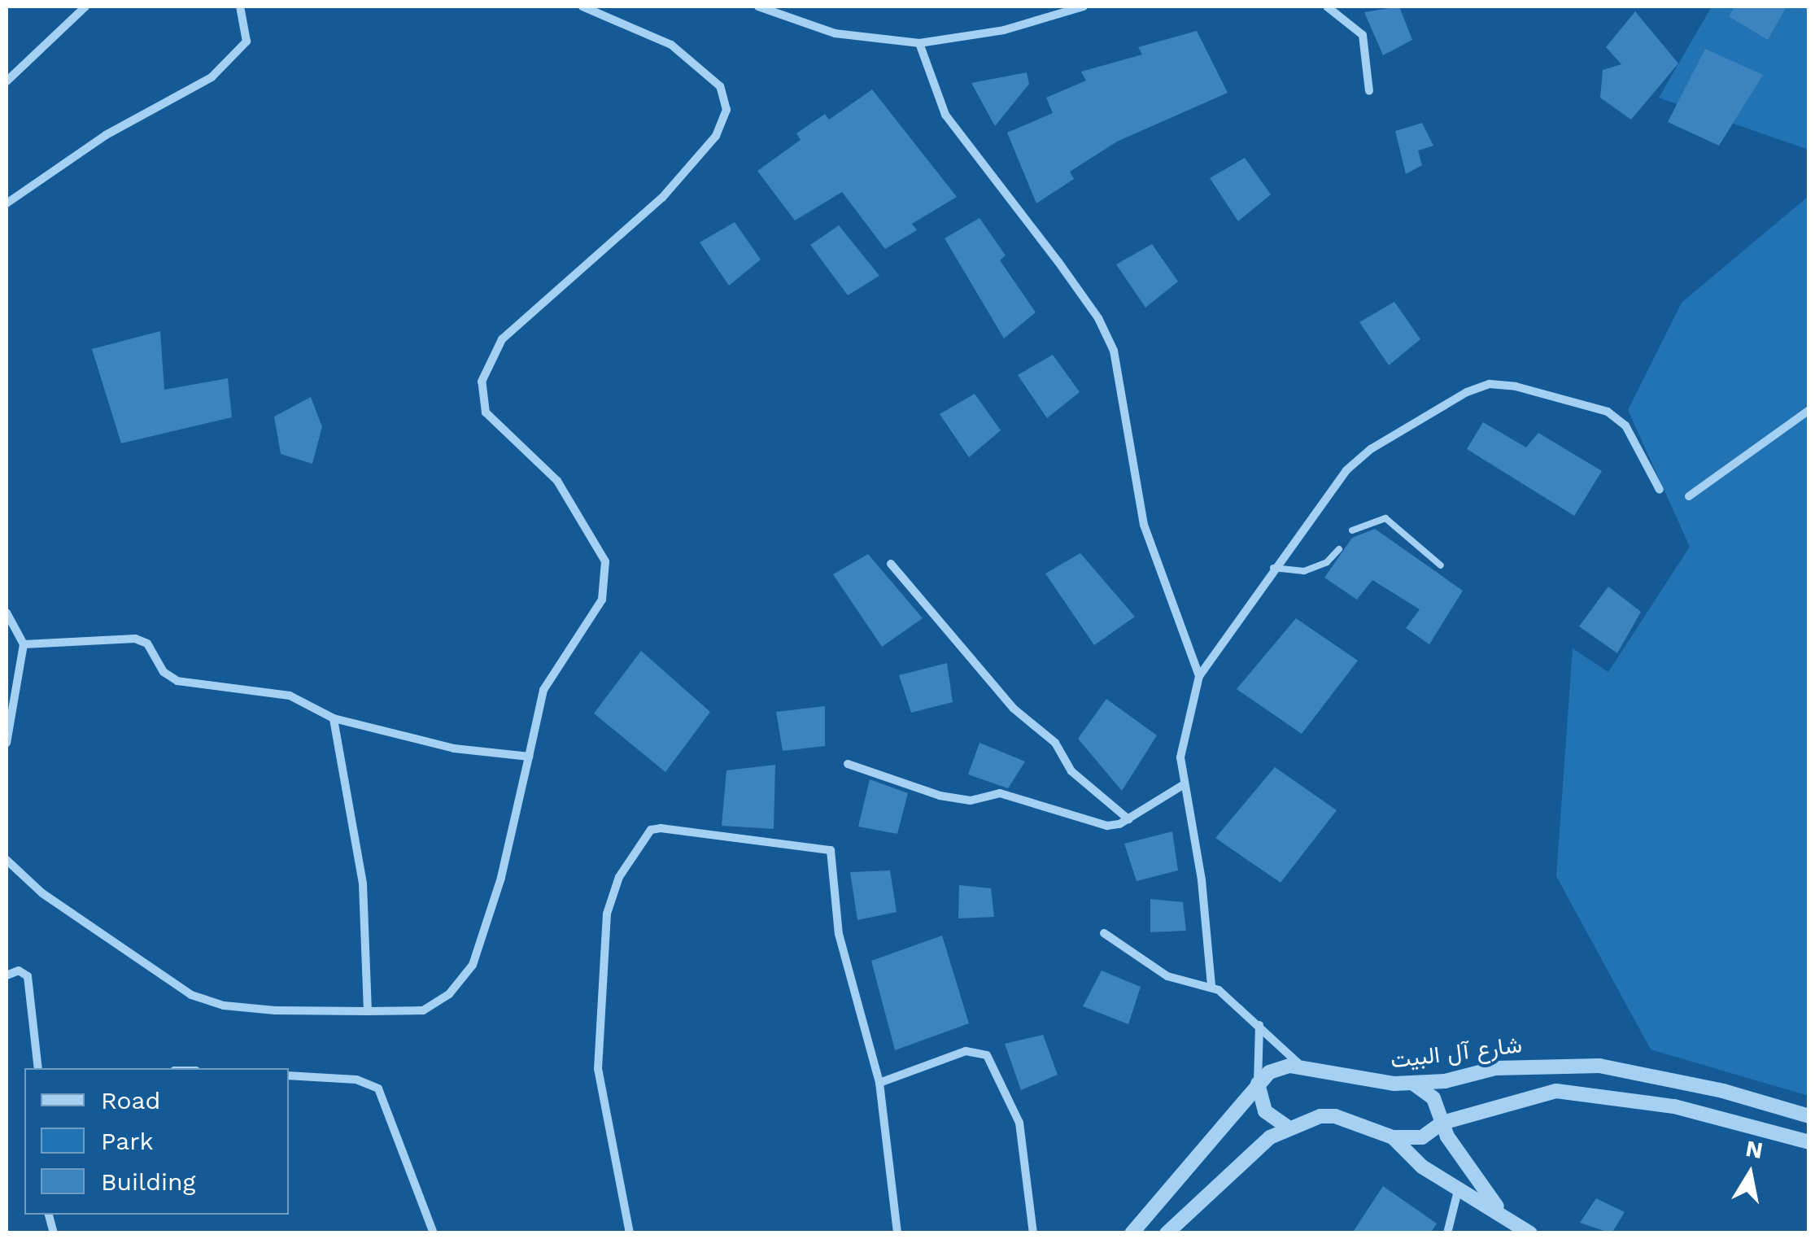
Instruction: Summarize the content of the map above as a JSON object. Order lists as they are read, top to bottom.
{
  "streets": {
    "street": ["شارع آل البيت"]
  },
  "legend": ["Road", "Park", "Building"],
  "north": "top"
}
